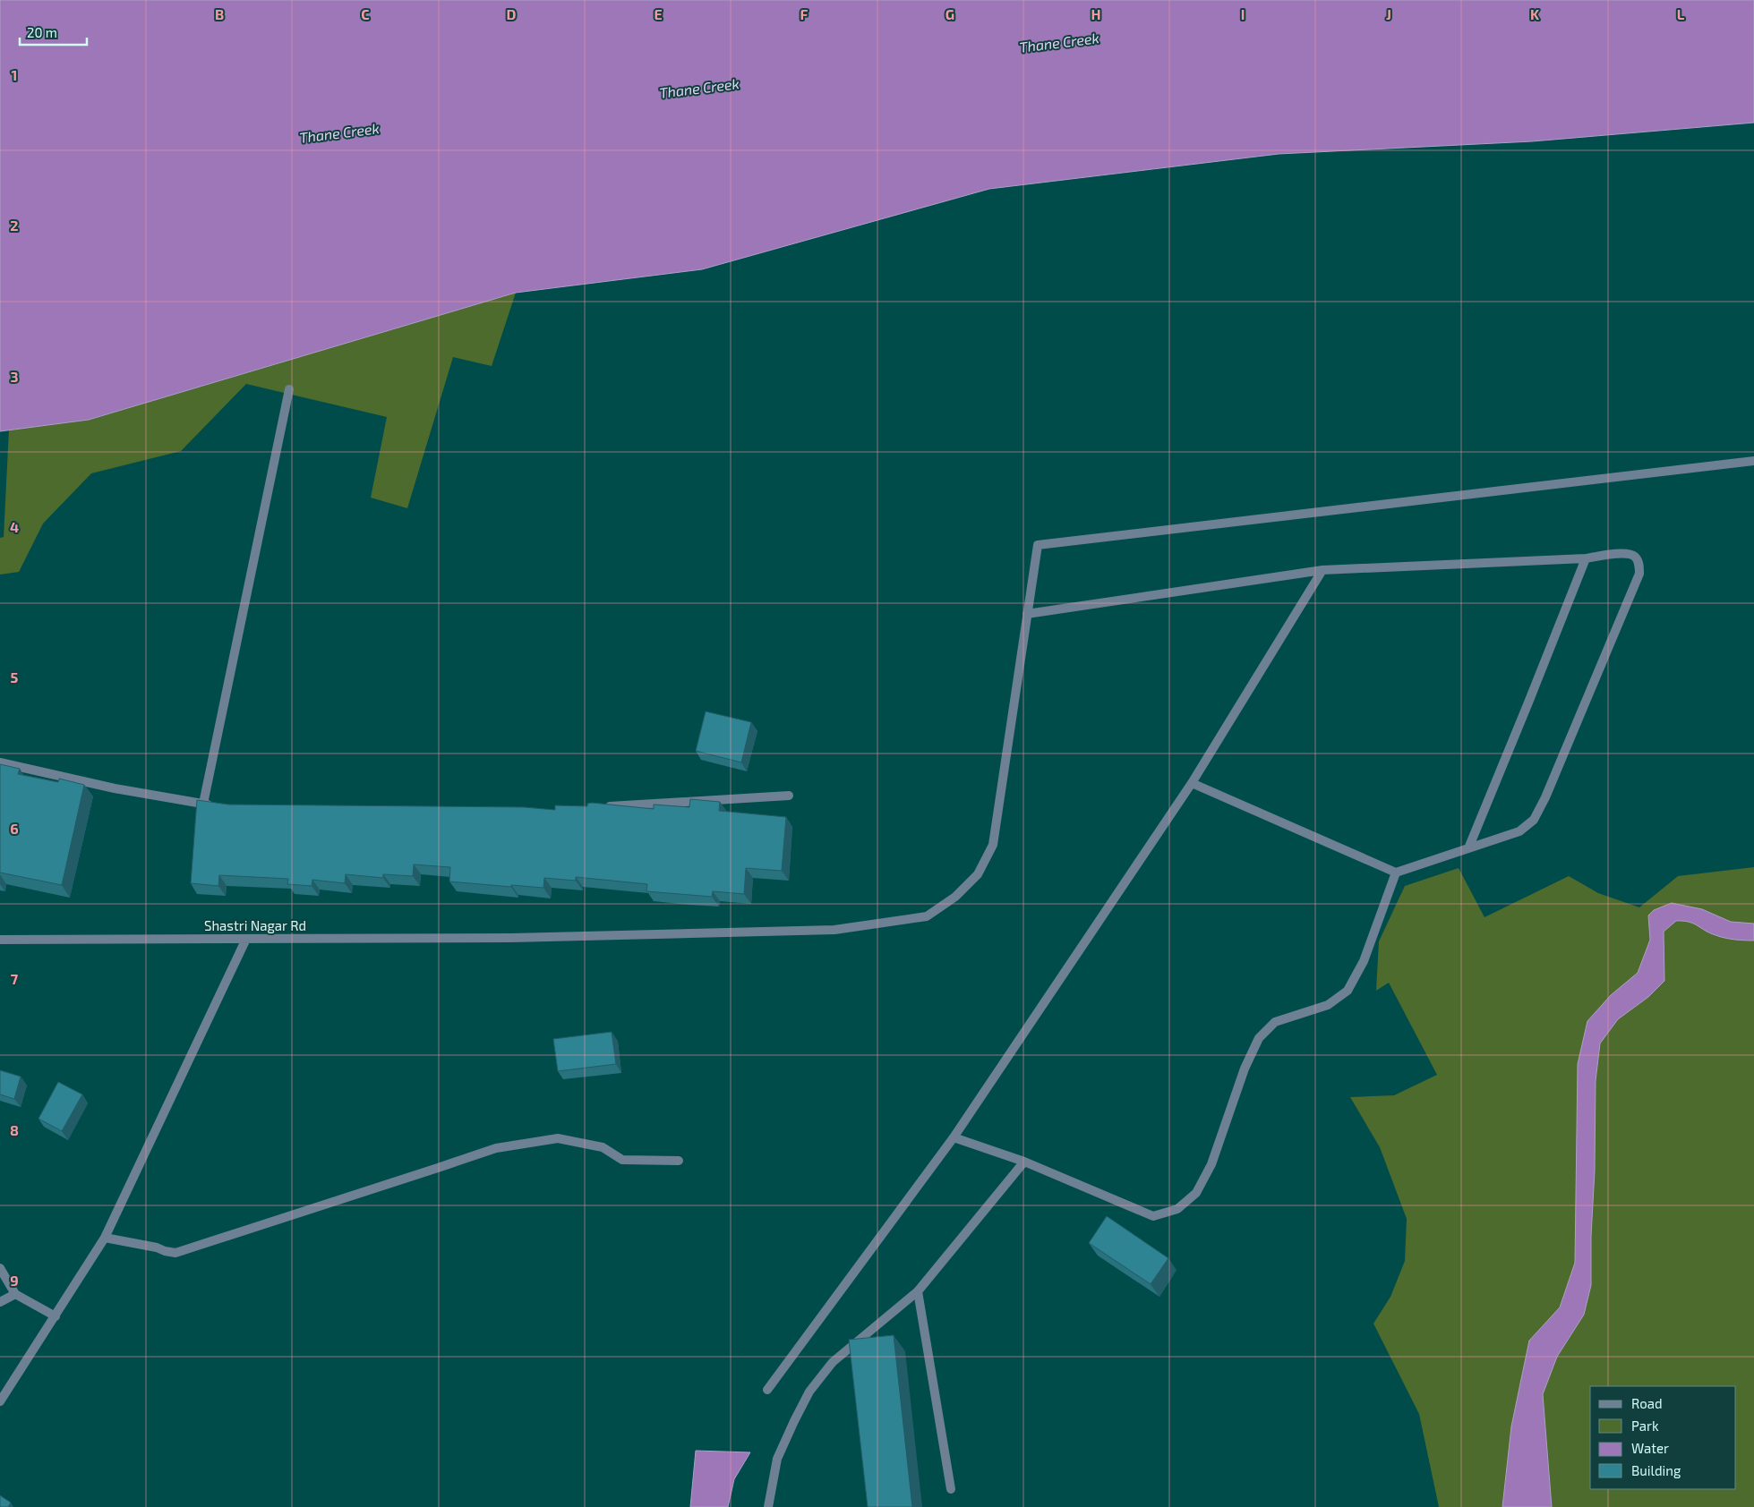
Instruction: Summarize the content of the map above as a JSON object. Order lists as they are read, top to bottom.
{
  "streets": {
    "street": ["Shastri Nagar Rd"]
  },
  "water": ["Thane Creek"],
  "legend": [
    "Road",
    "Park",
    "Water",
    "Building"
  ],
  "scale_bar": "20 m",
  "grid": {
    "columns": [
      "B",
      "C",
      "D",
      "E",
      "F",
      "G",
      "H",
      "I",
      "J",
      "K",
      "L"
    ],
    "rows": [
      "1",
      "2",
      "3",
      "4",
      "5",
      "6",
      "7",
      "8",
      "9"
    ]
  }
}
